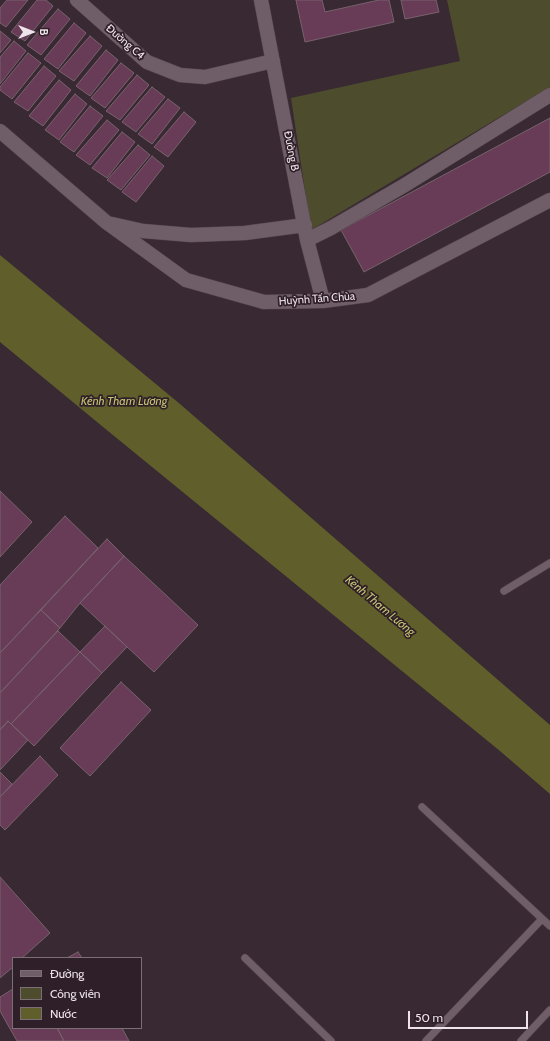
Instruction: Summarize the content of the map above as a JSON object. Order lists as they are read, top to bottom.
{
  "streets": {
    "street": ["Đường C4", "Đường B", "Huỳnh Tấn Chùa"]
  },
  "crossings": [
    ["Đường C4", "Đường B"],
    ["Đường B", "Huỳnh Tấn Chùa"]
  ],
  "water": ["Kênh Tham Lương"],
  "legend": ["Đường", "Công viên", "Nước"],
  "scale_bar": "50 m",
  "north": "right"
}
